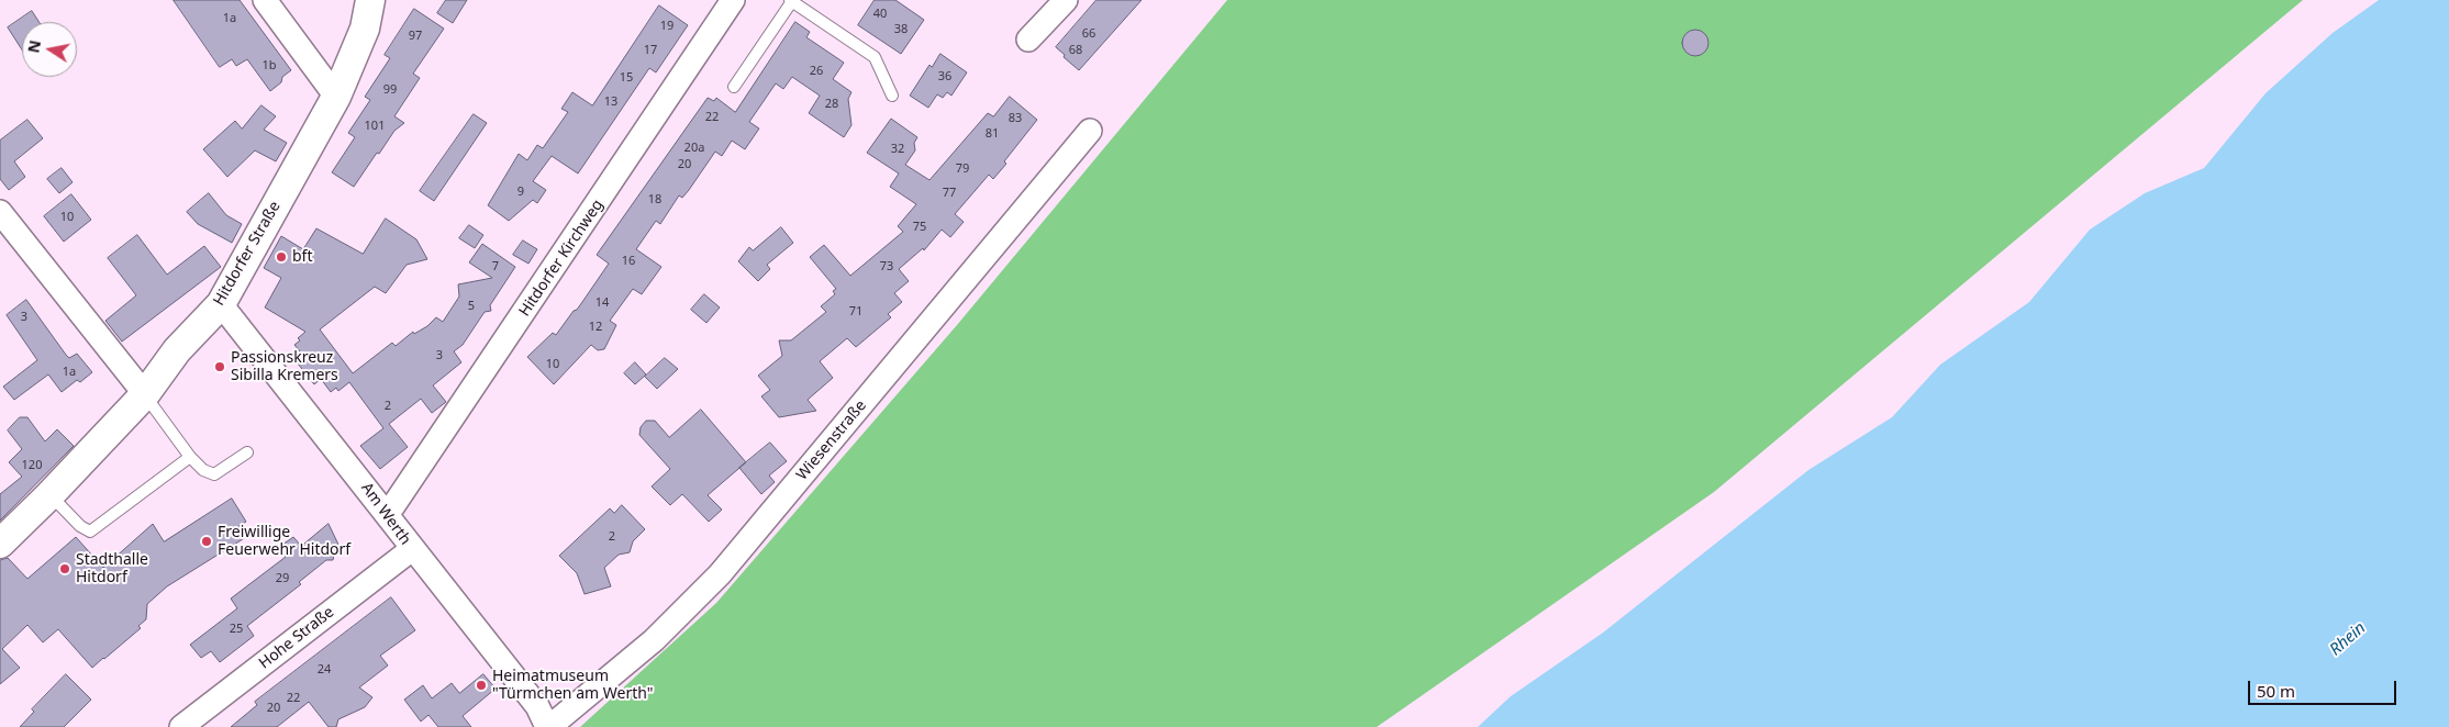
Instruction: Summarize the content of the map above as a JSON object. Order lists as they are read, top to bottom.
{
  "streets": {
    "street": [
      "Hitdorfer Straße",
      "Hitdorfer Kirchweg",
      "Wiesenstraße",
      "Am Werth",
      "Hohe Straße"
    ]
  },
  "crossings": [
    ["Hitdorfer Straße", "Am Werth"],
    ["Hitdorfer Kirchweg", "Am Werth"],
    ["Wiesenstraße", "Am Werth"],
    ["Am Werth", "Hohe Straße"]
  ],
  "water": ["Rhein"],
  "places": [
    "bft",
    "Passionskreuz Sibilla Kremers",
    "Freiwillige Feuerwehr Hitdorf",
    "Stadthalle Hitdorf",
    "Heimatmuseum \"Türmchen am Werth\""
  ],
  "house_numbers": [
    "40",
    "1a",
    "19",
    "38",
    "66",
    "97",
    "17",
    "68",
    "1b",
    "26",
    "36",
    "15",
    "99",
    "13",
    "28",
    "22",
    "83",
    "101",
    "81",
    "20a",
    "32",
    "20",
    "79",
    "9",
    "77",
    "18",
    "10",
    "75",
    "16",
    "7",
    "73",
    "14",
    "5",
    "71",
    "3",
    "12",
    "3",
    "10",
    "1a",
    "2",
    "120",
    "2",
    "29",
    "25",
    "24",
    "22",
    "20"
  ],
  "scale_bar": "50 m",
  "north": "left"
}
